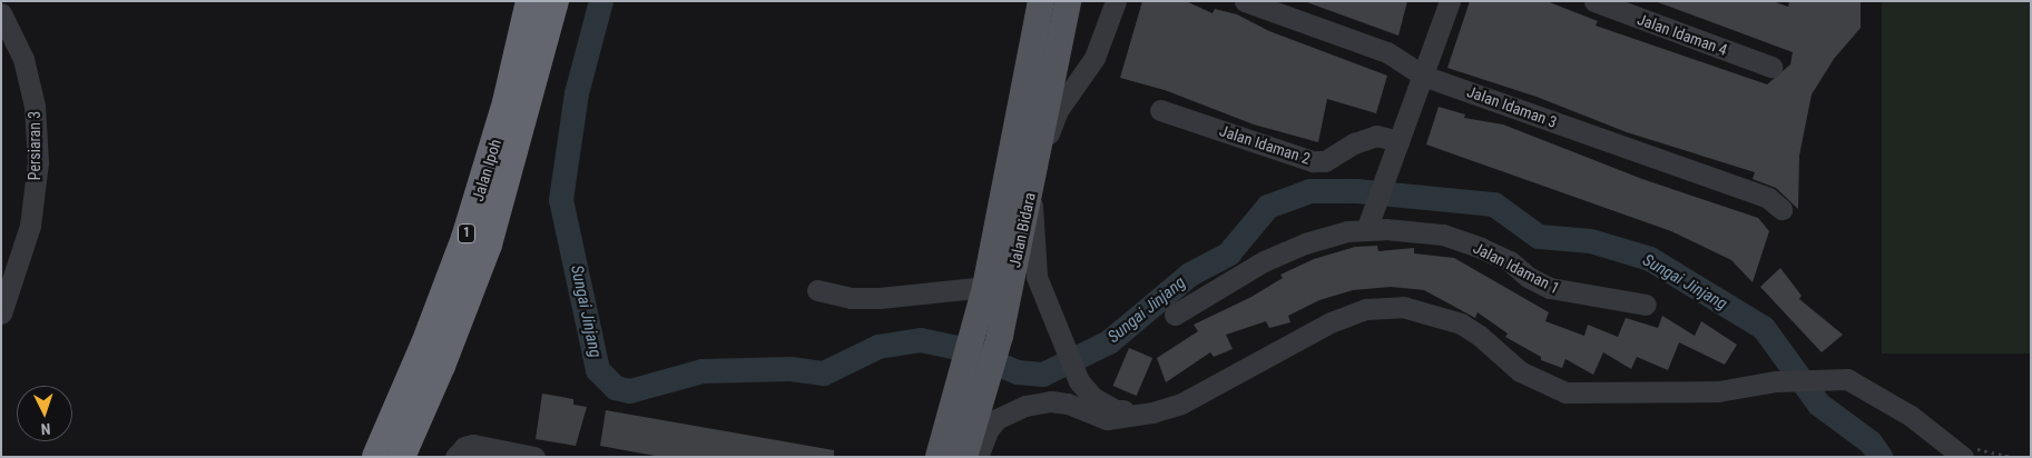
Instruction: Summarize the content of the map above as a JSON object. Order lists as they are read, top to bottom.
{
  "streets": {
    "highway": ["Jalan Ipoh", "1"],
    "main road": ["Jalan Bidara"],
    "street": [
      "Jalan Idaman 4",
      "Jalan Idaman 3",
      "Jalan Idaman 2",
      "Persiaran 3",
      "Jalan Idaman 1"
    ]
  },
  "water": ["Sungai Jinjang"],
  "north": "bottom"
}
